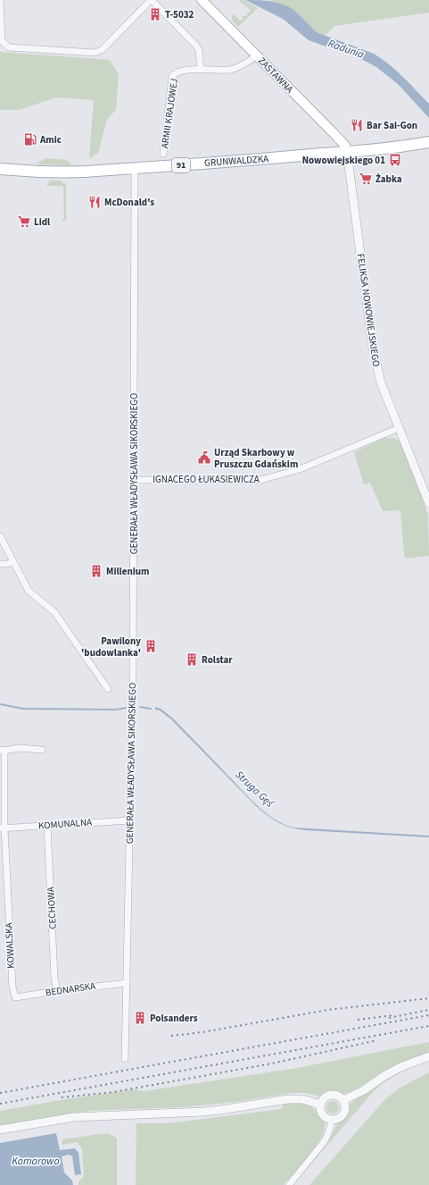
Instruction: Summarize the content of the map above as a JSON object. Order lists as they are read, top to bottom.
{
  "streets": {
    "main road": ["ZASTAWNA", "GRUNWALDZKA", "91"],
    "street": [
      "ARMII KRAJOWEJ",
      "FELIKSA NOWOWIEJSKIEGO",
      "GENERAŁA WŁADYSŁAWA SIKORSKIEGO",
      "IGNACEGO ŁUKASIEWICZA",
      "KOMUNALNA",
      "CECHOWA",
      "KOWALSKA",
      "BEDNARSKA"
    ]
  },
  "crossings": [
    ["ZASTAWNA", "ARMII KRAJOWEJ"],
    ["ZASTAWNA", "GRUNWALDZKA"],
    ["ZASTAWNA", "FELIKSA NOWOWIEJSKIEGO"],
    ["GRUNWALDZKA", "FELIKSA NOWOWIEJSKIEGO"],
    ["GRUNWALDZKA", "GENERAŁA WŁADYSŁAWA SIKORSKIEGO"],
    ["FELIKSA NOWOWIEJSKIEGO", "IGNACEGO ŁUKASIEWICZA"],
    ["GENERAŁA WŁADYSŁAWA SIKORSKIEGO", "IGNACEGO ŁUKASIEWICZA"],
    ["GENERAŁA WŁADYSŁAWA SIKORSKIEGO", "KOMUNALNA"],
    ["GENERAŁA WŁADYSŁAWA SIKORSKIEGO", "BEDNARSKA"],
    ["KOMUNALNA", "CECHOWA"],
    ["KOMUNALNA", "KOWALSKA"],
    ["CECHOWA", "BEDNARSKA"],
    ["KOWALSKA", "BEDNARSKA"]
  ],
  "water": ["Radunia", "Struga Gęś", "Komarowo"],
  "places": {
    "building": [
      "T-5032",
      "Millenium",
      "Pawilony 'budowlanka'",
      "Rolstar",
      "Polsanders"
    ],
    "restaurant": ["Bar Sai-Gon", "McDonald's"],
    "fuel station": ["Amic"],
    "bus stop": ["Nowowiejskiego 01"],
    "supermarket": ["Żabka", "Lidl"],
    "public building": ["Urząd Skarbowy w Pruszczu Gdańskim"]
  }
}
